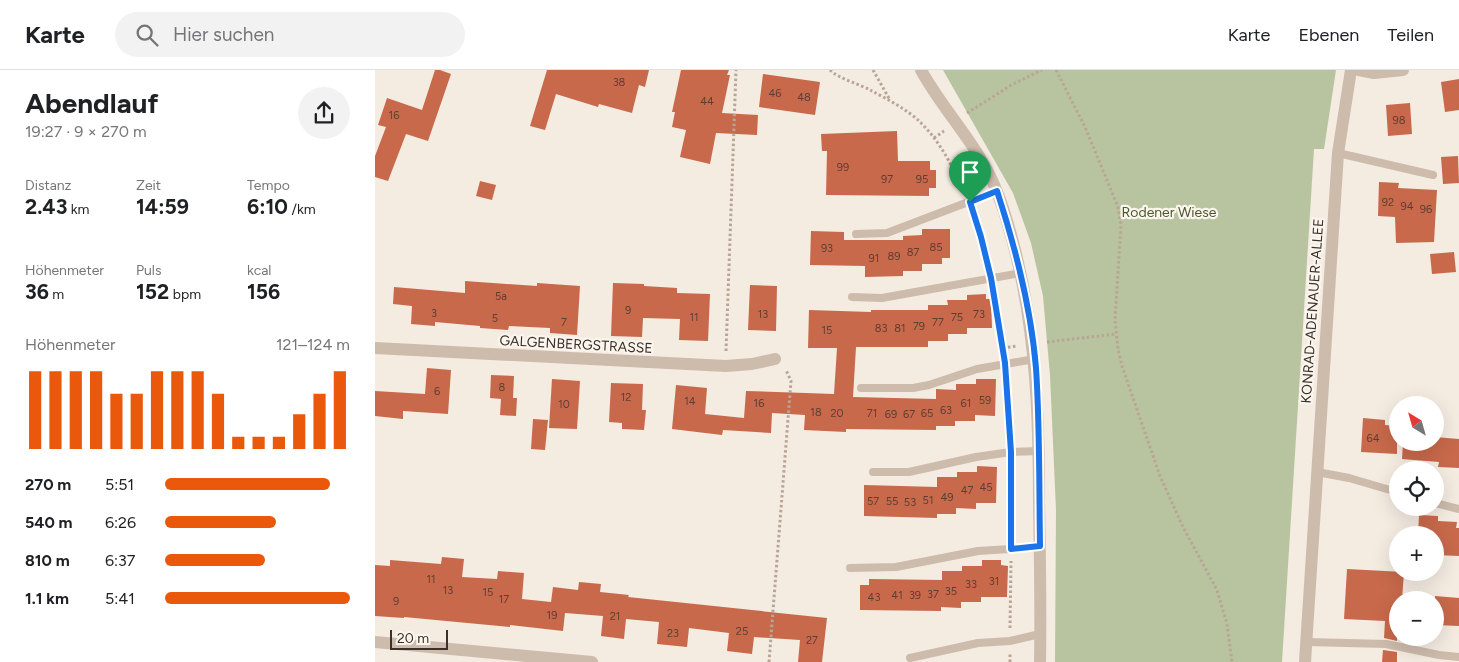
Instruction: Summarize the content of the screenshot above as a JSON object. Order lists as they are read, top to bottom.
{
  "streets": {
    "street": ["KONRAD-ADENAUER-ALLEE", "GALGENBERGSTRASSE"]
  },
  "parks": ["Rodener Wiese"],
  "house_numbers": [
    "38",
    "46",
    "48",
    "44",
    "16",
    "98",
    "99",
    "97",
    "95",
    "92",
    "94",
    "96",
    "85",
    "93",
    "87",
    "89",
    "91",
    "5a",
    "9",
    "3",
    "13",
    "73",
    "11",
    "75",
    "5",
    "7",
    "77",
    "79",
    "83",
    "81",
    "15",
    "8",
    "6",
    "12",
    "59",
    "14",
    "16",
    "61",
    "10",
    "63",
    "18",
    "20",
    "71",
    "65",
    "69",
    "67",
    "64",
    "45",
    "47",
    "49",
    "51",
    "57",
    "55",
    "53",
    "11",
    "31",
    "33",
    "13",
    "35",
    "15",
    "37",
    "41",
    "39",
    "43",
    "17",
    "9",
    "19",
    "21",
    "25",
    "23",
    "27"
  ],
  "scale_bar": "20 m",
  "north": "top left",
  "page": {
    "header": "Karte",
    "search": "Hier suchen",
    "nav": ["Karte", "Ebenen", "Teilen"],
    "heading": ["Abendlauf", "19:27 · 9 × 270 m"],
    "stats": [
      ["Distanz", "2.43 km"],
      ["Zeit", "14:59"],
      ["Tempo", "6:10 /km"],
      ["Höhenmeter", "36 m"],
      ["Puls", "152 bpm"],
      ["kcal", "156"]
    ],
    "chart": ["Höhenmeter", "121–124 m"],
    "map_buttons": ["+", "−"],
    "list": [
      {
        "name": "270 m",
        "note": "5:51"
      },
      {
        "name": "540 m",
        "note": "6:26"
      },
      {
        "name": "810 m",
        "note": "6:37"
      },
      {
        "name": "1.1 km",
        "note": "5:41"
      }
    ],
    "scale": "20 m"
  }
}
